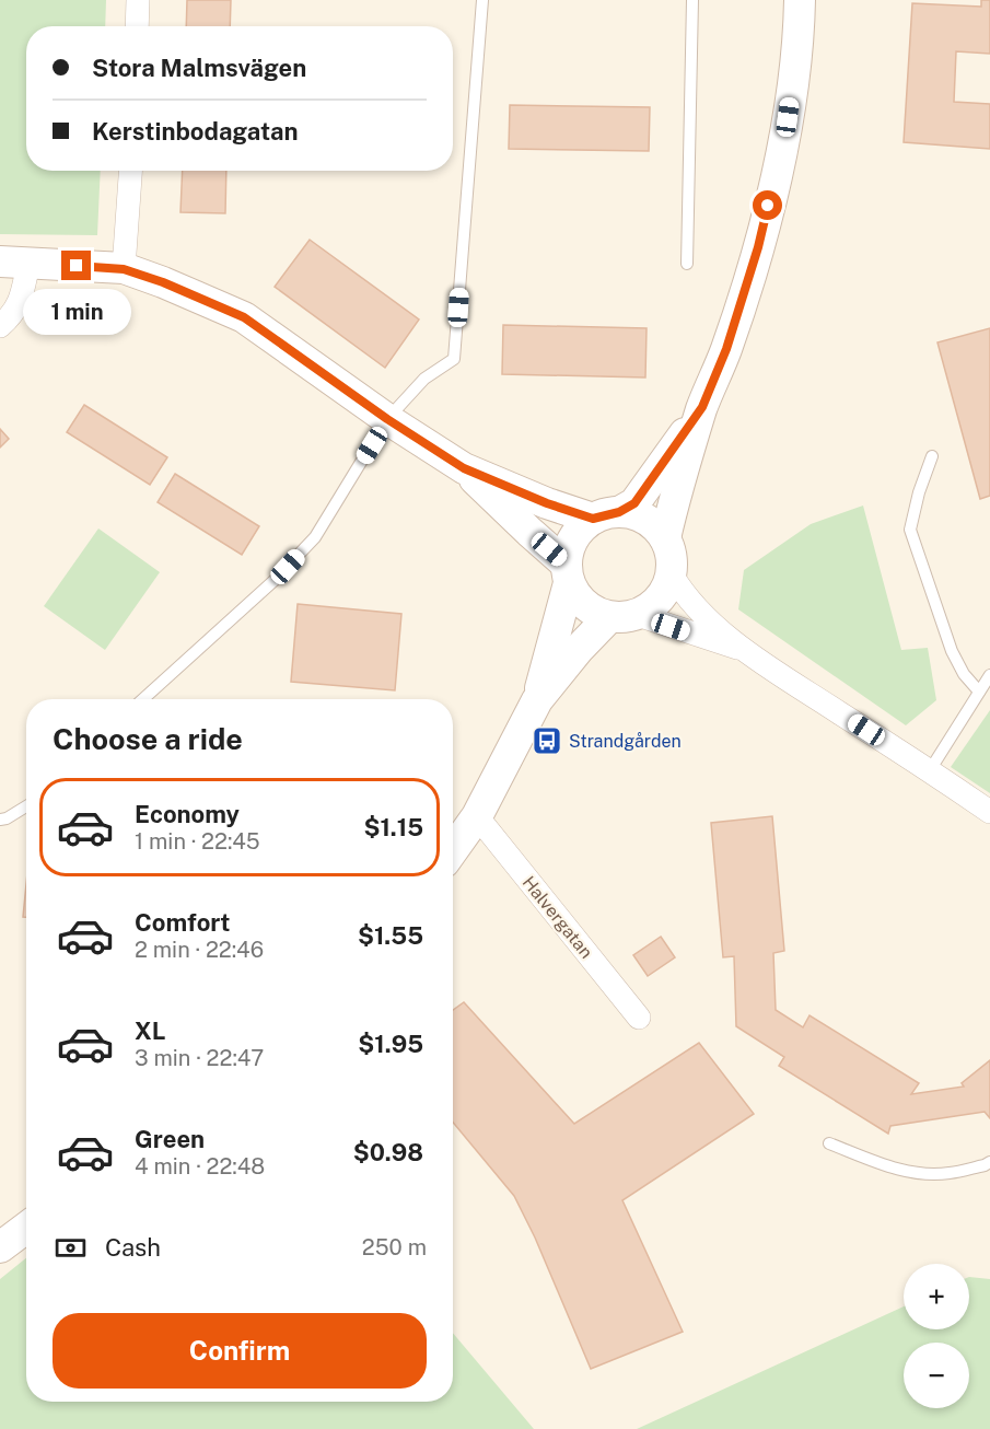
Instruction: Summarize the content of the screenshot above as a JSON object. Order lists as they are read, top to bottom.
{
  "streets": {
    "street": ["Halvergatan"]
  },
  "places": {
    "bus stop": ["Strandgården"]
  },
  "page": {
    "banner": ["Stora Malmsvägen", "Kerstinbodagatan"],
    "bubble": "1 min",
    "heading": "Choose a ride",
    "list": [
      {
        "name": "Economy",
        "note": "1 min · 22:45",
        "value": "$1.15"
      },
      {
        "name": "Comfort",
        "note": "2 min · 22:46",
        "value": "$1.55"
      },
      {
        "name": "XL",
        "note": "3 min · 22:47",
        "value": "$1.95"
      },
      {
        "name": "Green",
        "note": "4 min · 22:48",
        "value": "$0.98"
      }
    ],
    "pay": ["Cash", "250 m"],
    "map_buttons": ["+", "−"],
    "buttons": "Confirm"
  }
}
